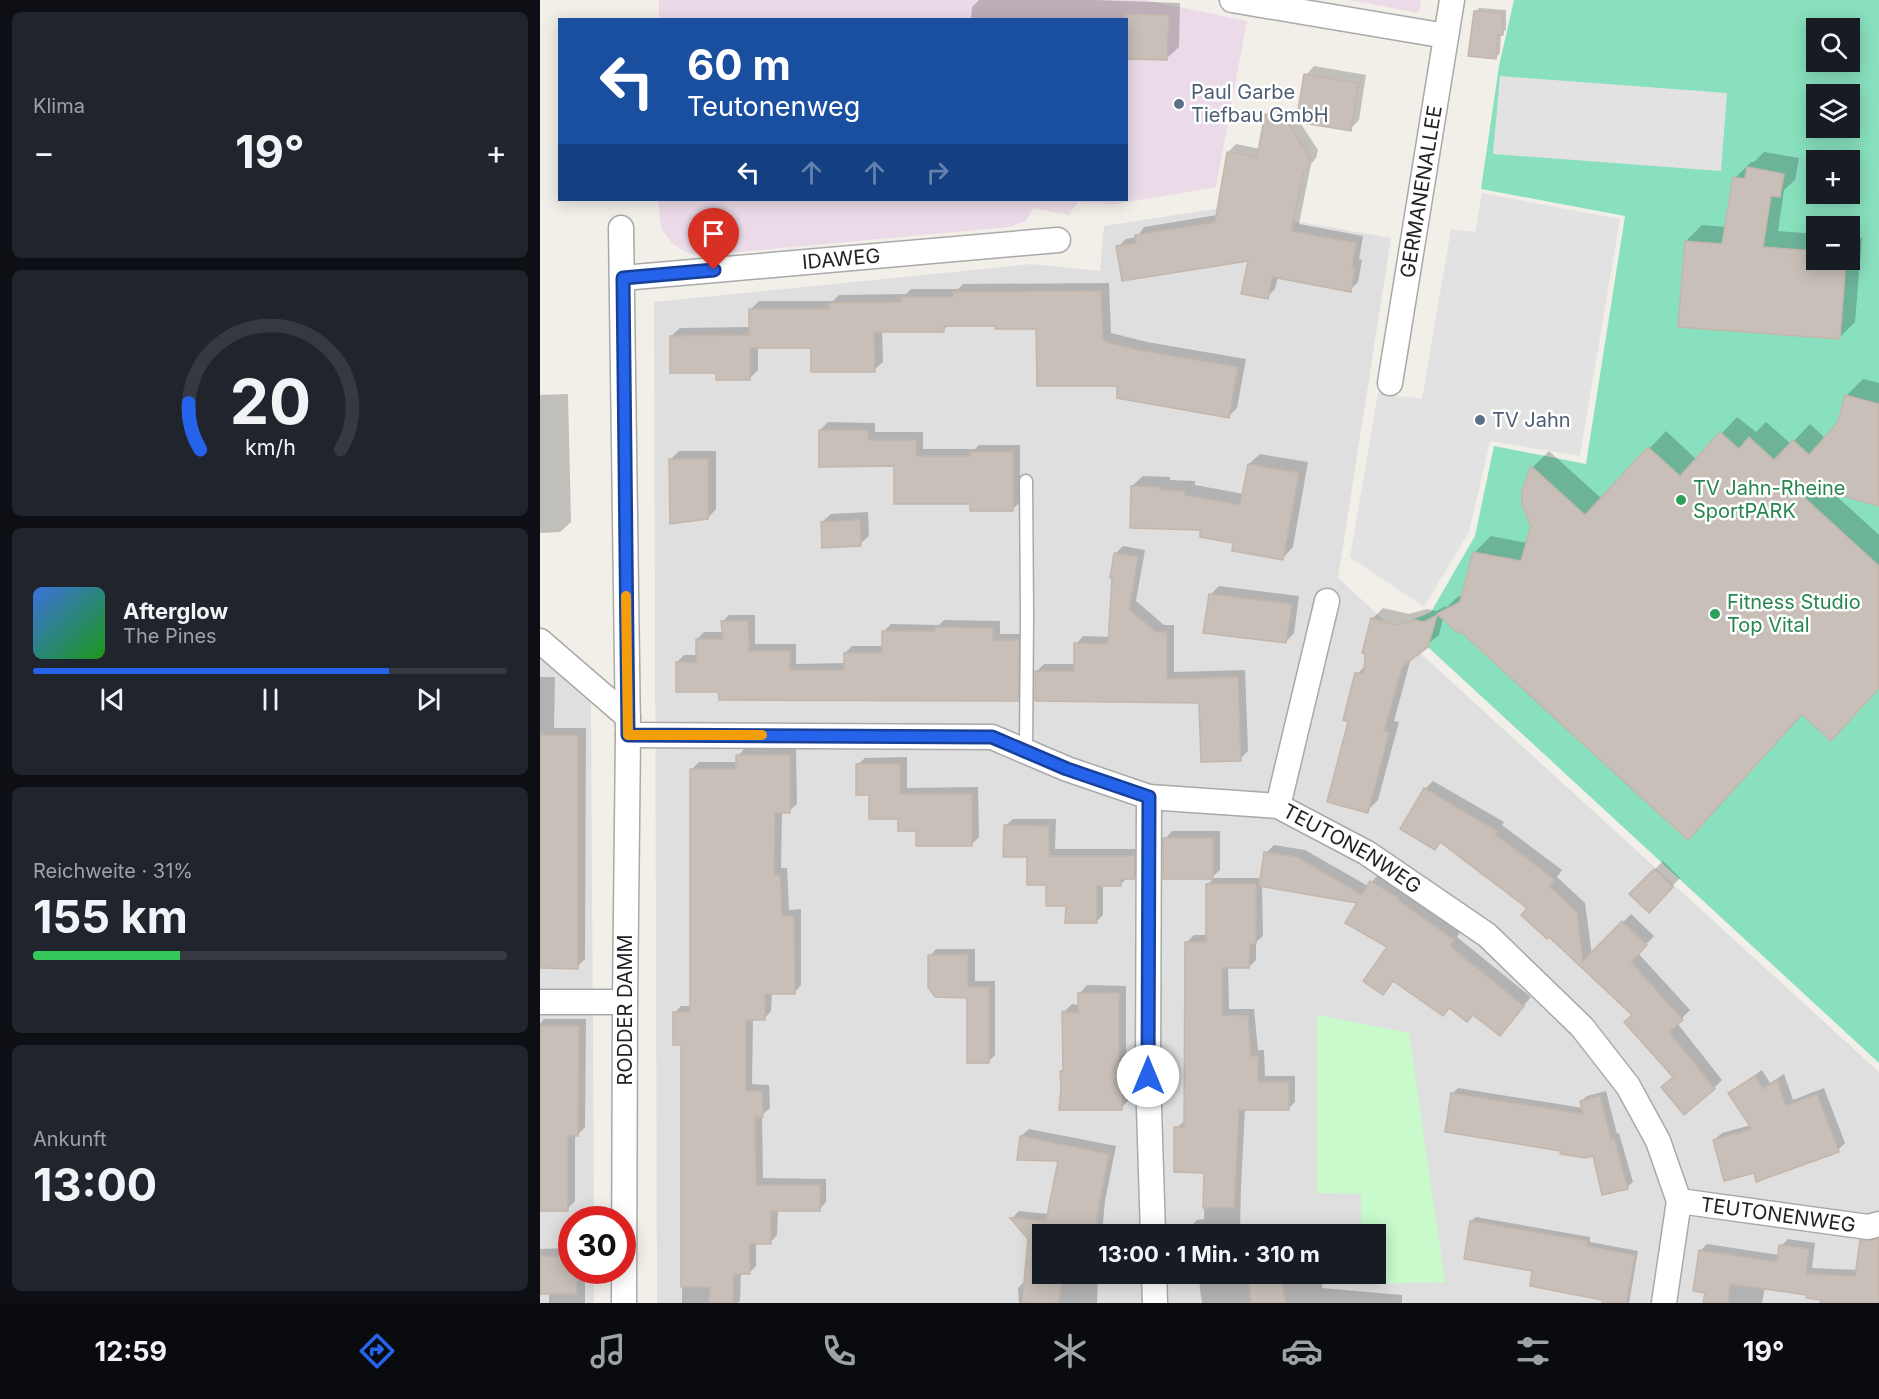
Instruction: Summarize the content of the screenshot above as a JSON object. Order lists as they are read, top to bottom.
{
  "streets": {
    "street": [
      "GERMANENALLEE",
      "IDAWEG",
      "TEUTONENWEG",
      "RODDER DAMM"
    ]
  },
  "crossings": [
    ["IDAWEG", "RODDER DAMM"],
    ["TEUTONENWEG", "RODDER DAMM"]
  ],
  "places": [
    "Paul Garbe Tiefbau GmbH",
    "TV Jahn",
    "TV Jahn-Rheine SportPARK",
    "Fitness Studio Top Vital"
  ],
  "page": {
    "tile": [
      "Klima",
      ["Reichweite · 31%", "155 km"],
      ["Ankunft", "13:00"]
    ],
    "map_buttons": ["+", "−"],
    "turn": ["60 m", "Teutonenweg"],
    "heat": ["−", "19°", "+"],
    "song": ["Afterglow", "The Pines"],
    "limit": "30",
    "trip": "13:00 · 1 Min. · 310 m",
    "tabs": ["12:59", "19°"],
    "gauge": ["20", "km/h"]
  }
}
